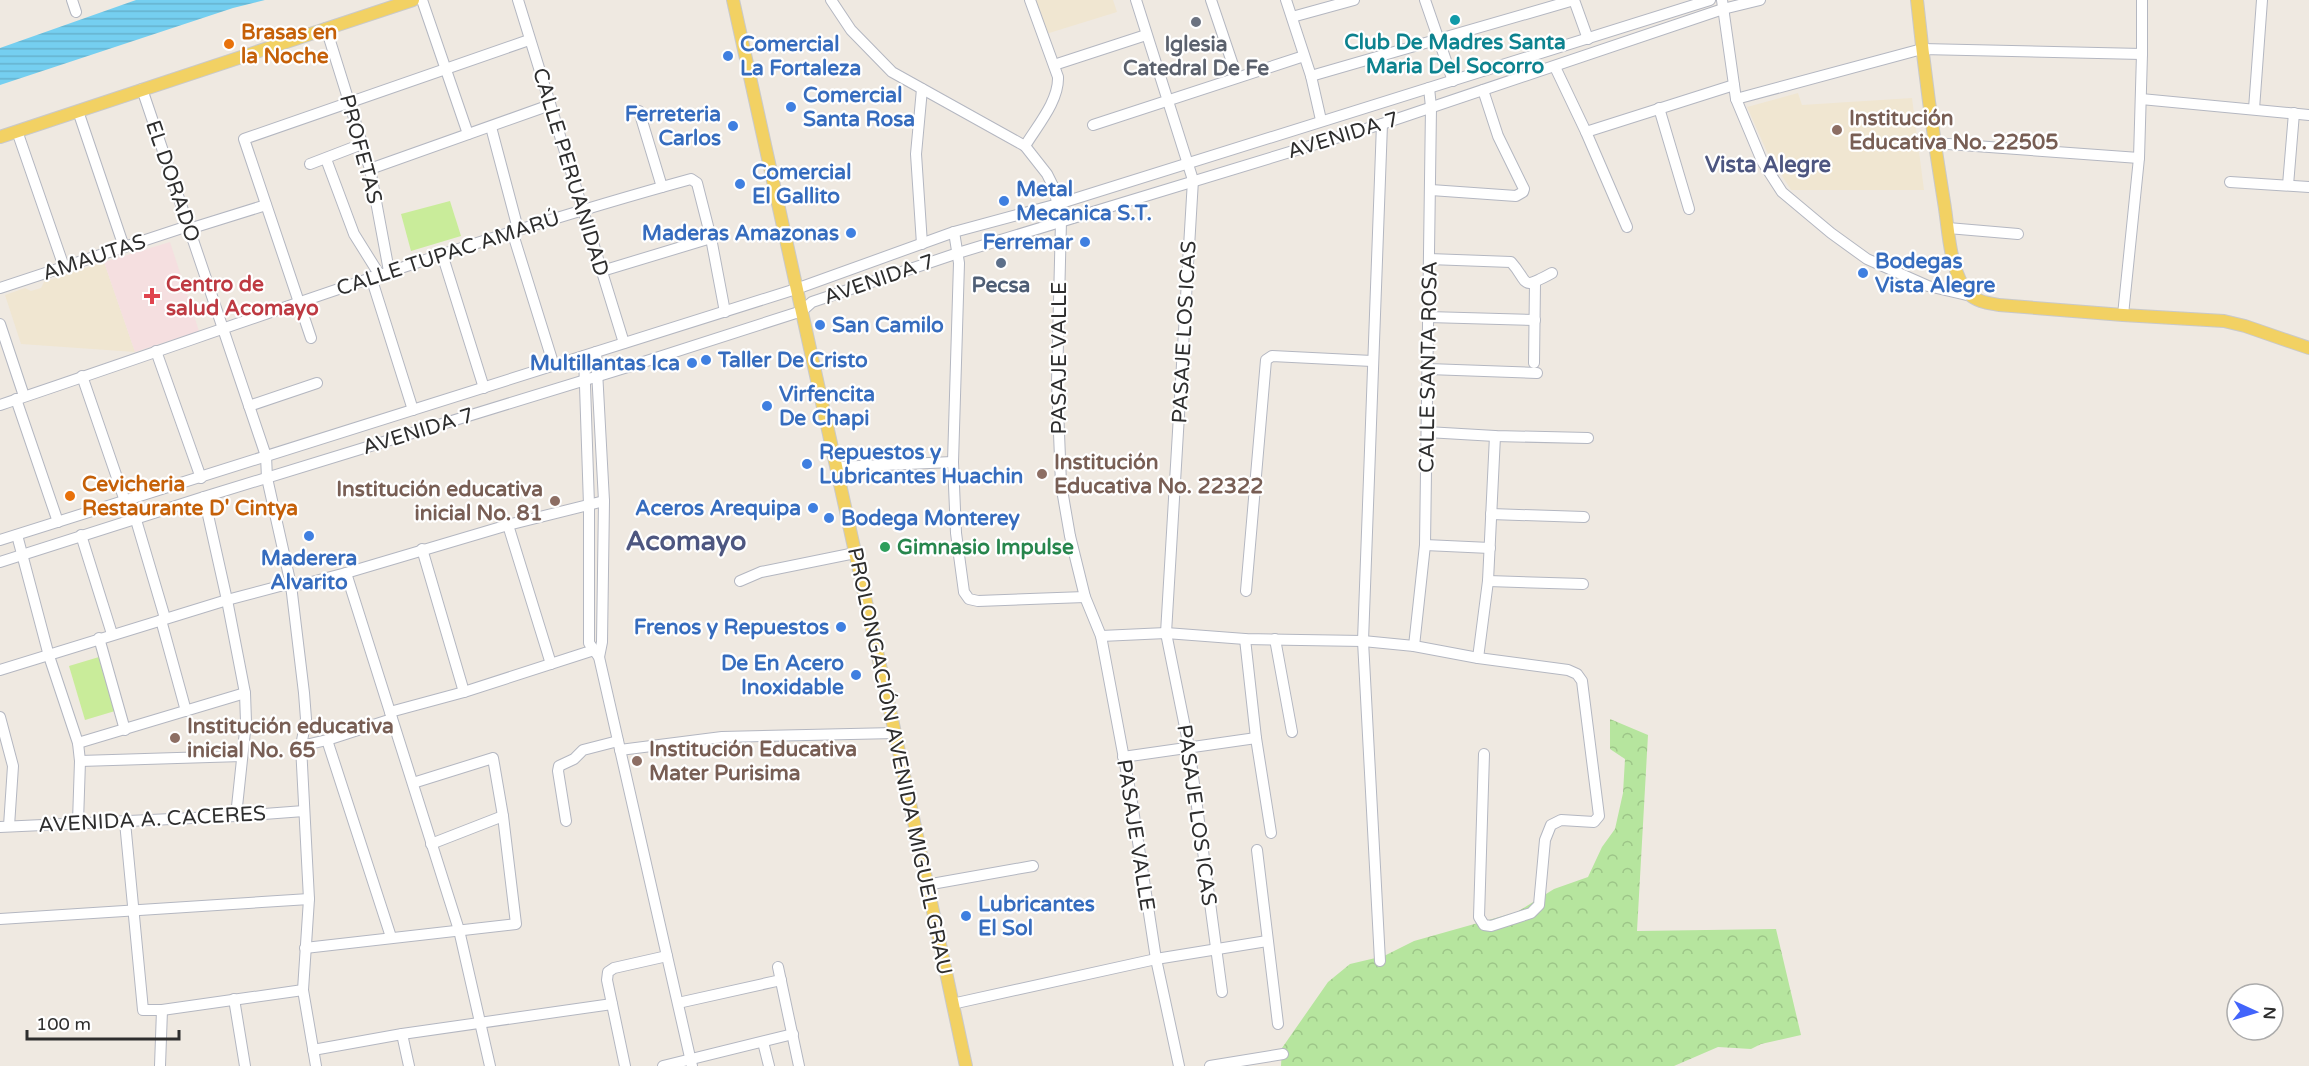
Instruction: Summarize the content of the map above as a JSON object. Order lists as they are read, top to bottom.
{
  "streets": {
    "main road": ["PROLONGACIÓN AVENIDA MIGUEL GRAU"],
    "street": [
      "AVENIDA 7",
      "PROFETAS",
      "CALLE PERUANIDAD",
      "EL DORADO",
      "CALLE TUPAC AMARÚ",
      "AMAUTAS",
      "PASAJE LOS ICAS",
      "PASAJE VALLE",
      "CALLE SANTA ROSA",
      "AVENIDA A. CACERES"
    ]
  },
  "crossings": [
    ["AVENIDA 7", "PROFETAS"],
    ["AVENIDA 7", "CALLE PERUANIDAD"],
    ["AVENIDA 7", "EL DORADO"],
    ["AVENIDA 7", "PASAJE LOS ICAS"],
    ["AVENIDA 7", "PASAJE VALLE"],
    ["AVENIDA 7", "CALLE SANTA ROSA"],
    ["AVENIDA 7", "PROLONGACIÓN AVENIDA MIGUEL GRAU"],
    ["PROFETAS", "CALLE TUPAC AMARÚ"],
    ["CALLE PERUANIDAD", "CALLE TUPAC AMARÚ"],
    ["EL DORADO", "CALLE TUPAC AMARÚ"],
    ["EL DORADO", "AMAUTAS"],
    ["EL DORADO", "AVENIDA A. CACERES"]
  ],
  "districts": ["Vista Alegre", "Acomayo"],
  "places": {
    "other": [
      "Club De Madres Santa Maria Del Socorro",
      "Iglesia Catedral De Fe",
      "Brasas en la Noche",
      "Comercial La Fortaleza",
      "Comercial Santa Rosa",
      "Ferreteria Carlos",
      "Institución Educativa No. 22505",
      "Comercial El Gallito",
      "Metal Mecanica S.T.",
      "Maderas Amazonas",
      "Ferremar",
      "Pecsa",
      "Bodegas Vista Alegre",
      "San Camilo",
      "Taller De Cristo",
      "Multillantas Ica",
      "Virfencita De Chapi",
      "Repuestos y Lubricantes Huachin",
      "Institución Educativa No. 22322",
      "Cevicheria Restaurante D' Cintya",
      "Institución educativa inicial No. 81",
      "Aceros Arequipa",
      "Bodega Monterey",
      "Maderera Alvarito",
      "Gimnasio Impulse",
      "Frenos y Repuestos",
      "De En Acero Inoxidable",
      "Institución educativa inicial No. 65",
      "Institución Educativa Mater Purisima",
      "Lubricantes El Sol"
    ],
    "health": ["Centro de salud Acomayo"]
  },
  "scale_bar": "100 m",
  "north": "right"
}
